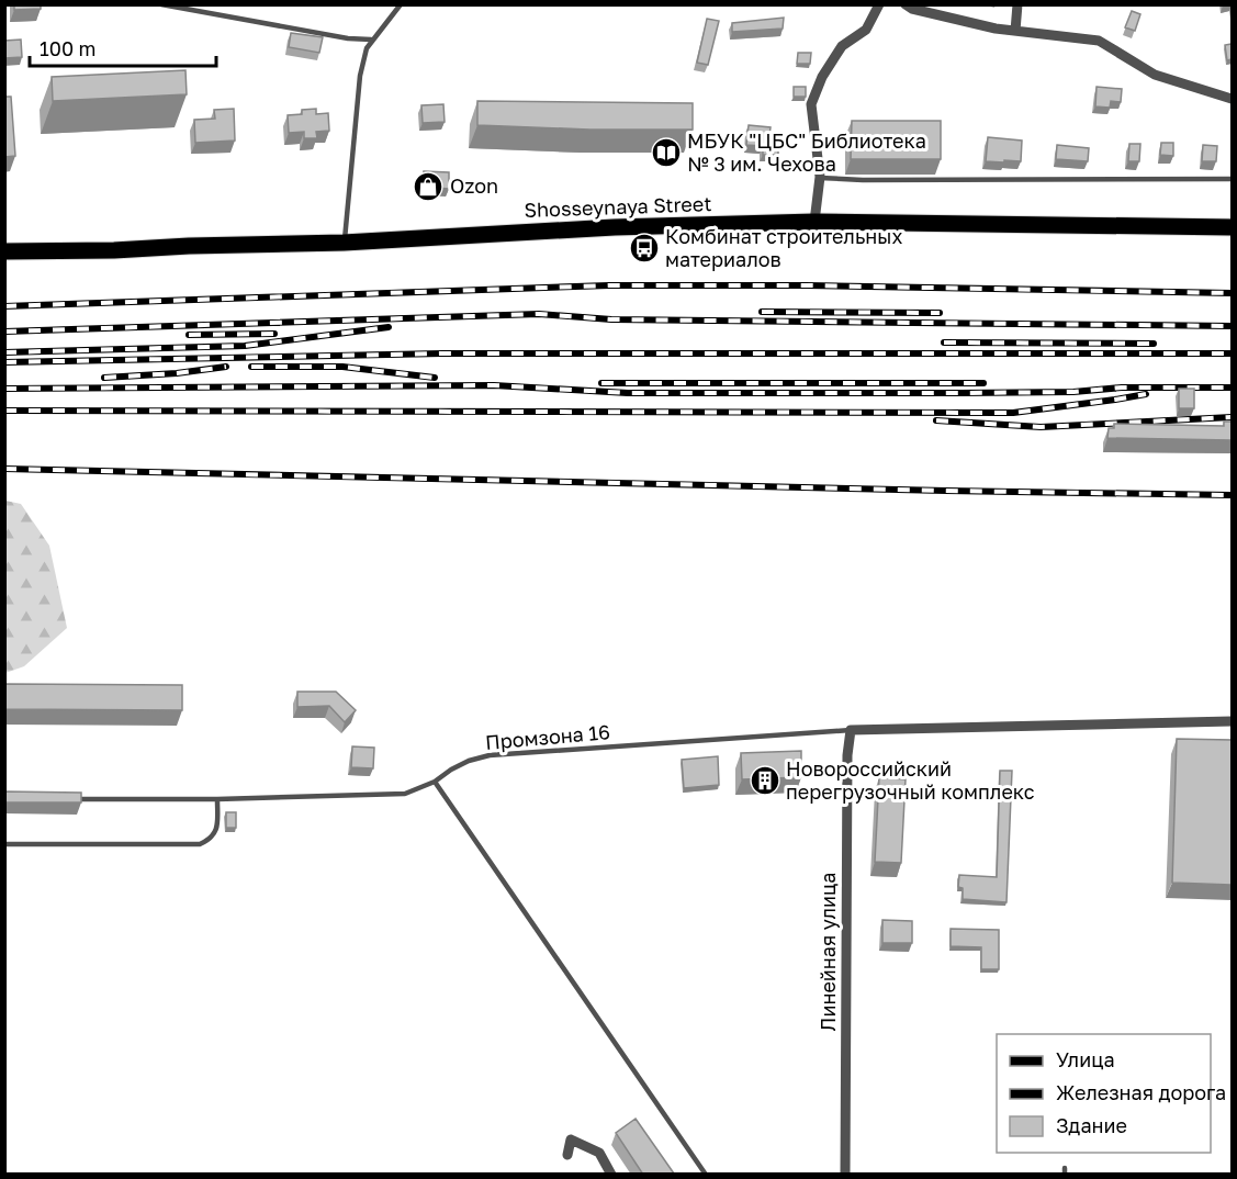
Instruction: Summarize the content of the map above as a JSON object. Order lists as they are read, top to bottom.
{
  "streets": {
    "main road": ["Shosseynaya Street"],
    "street": ["Линейная улица"],
    "lane": ["Промзона 16"]
  },
  "crossings": [
    ["Промзона 16", "Линейная улица"]
  ],
  "places": {
    "library": ["МБУК \"ЦБС\" Библиотека № 3 им. Чехова"],
    "shop": ["Ozon"],
    "bus stop": ["Комбинат строительных материалов"],
    "building": ["Новороссийский перегрузочный комплекс"]
  },
  "legend": ["Улица", "Железная дорога", "Здание"],
  "scale_bar": "100 m"
}
